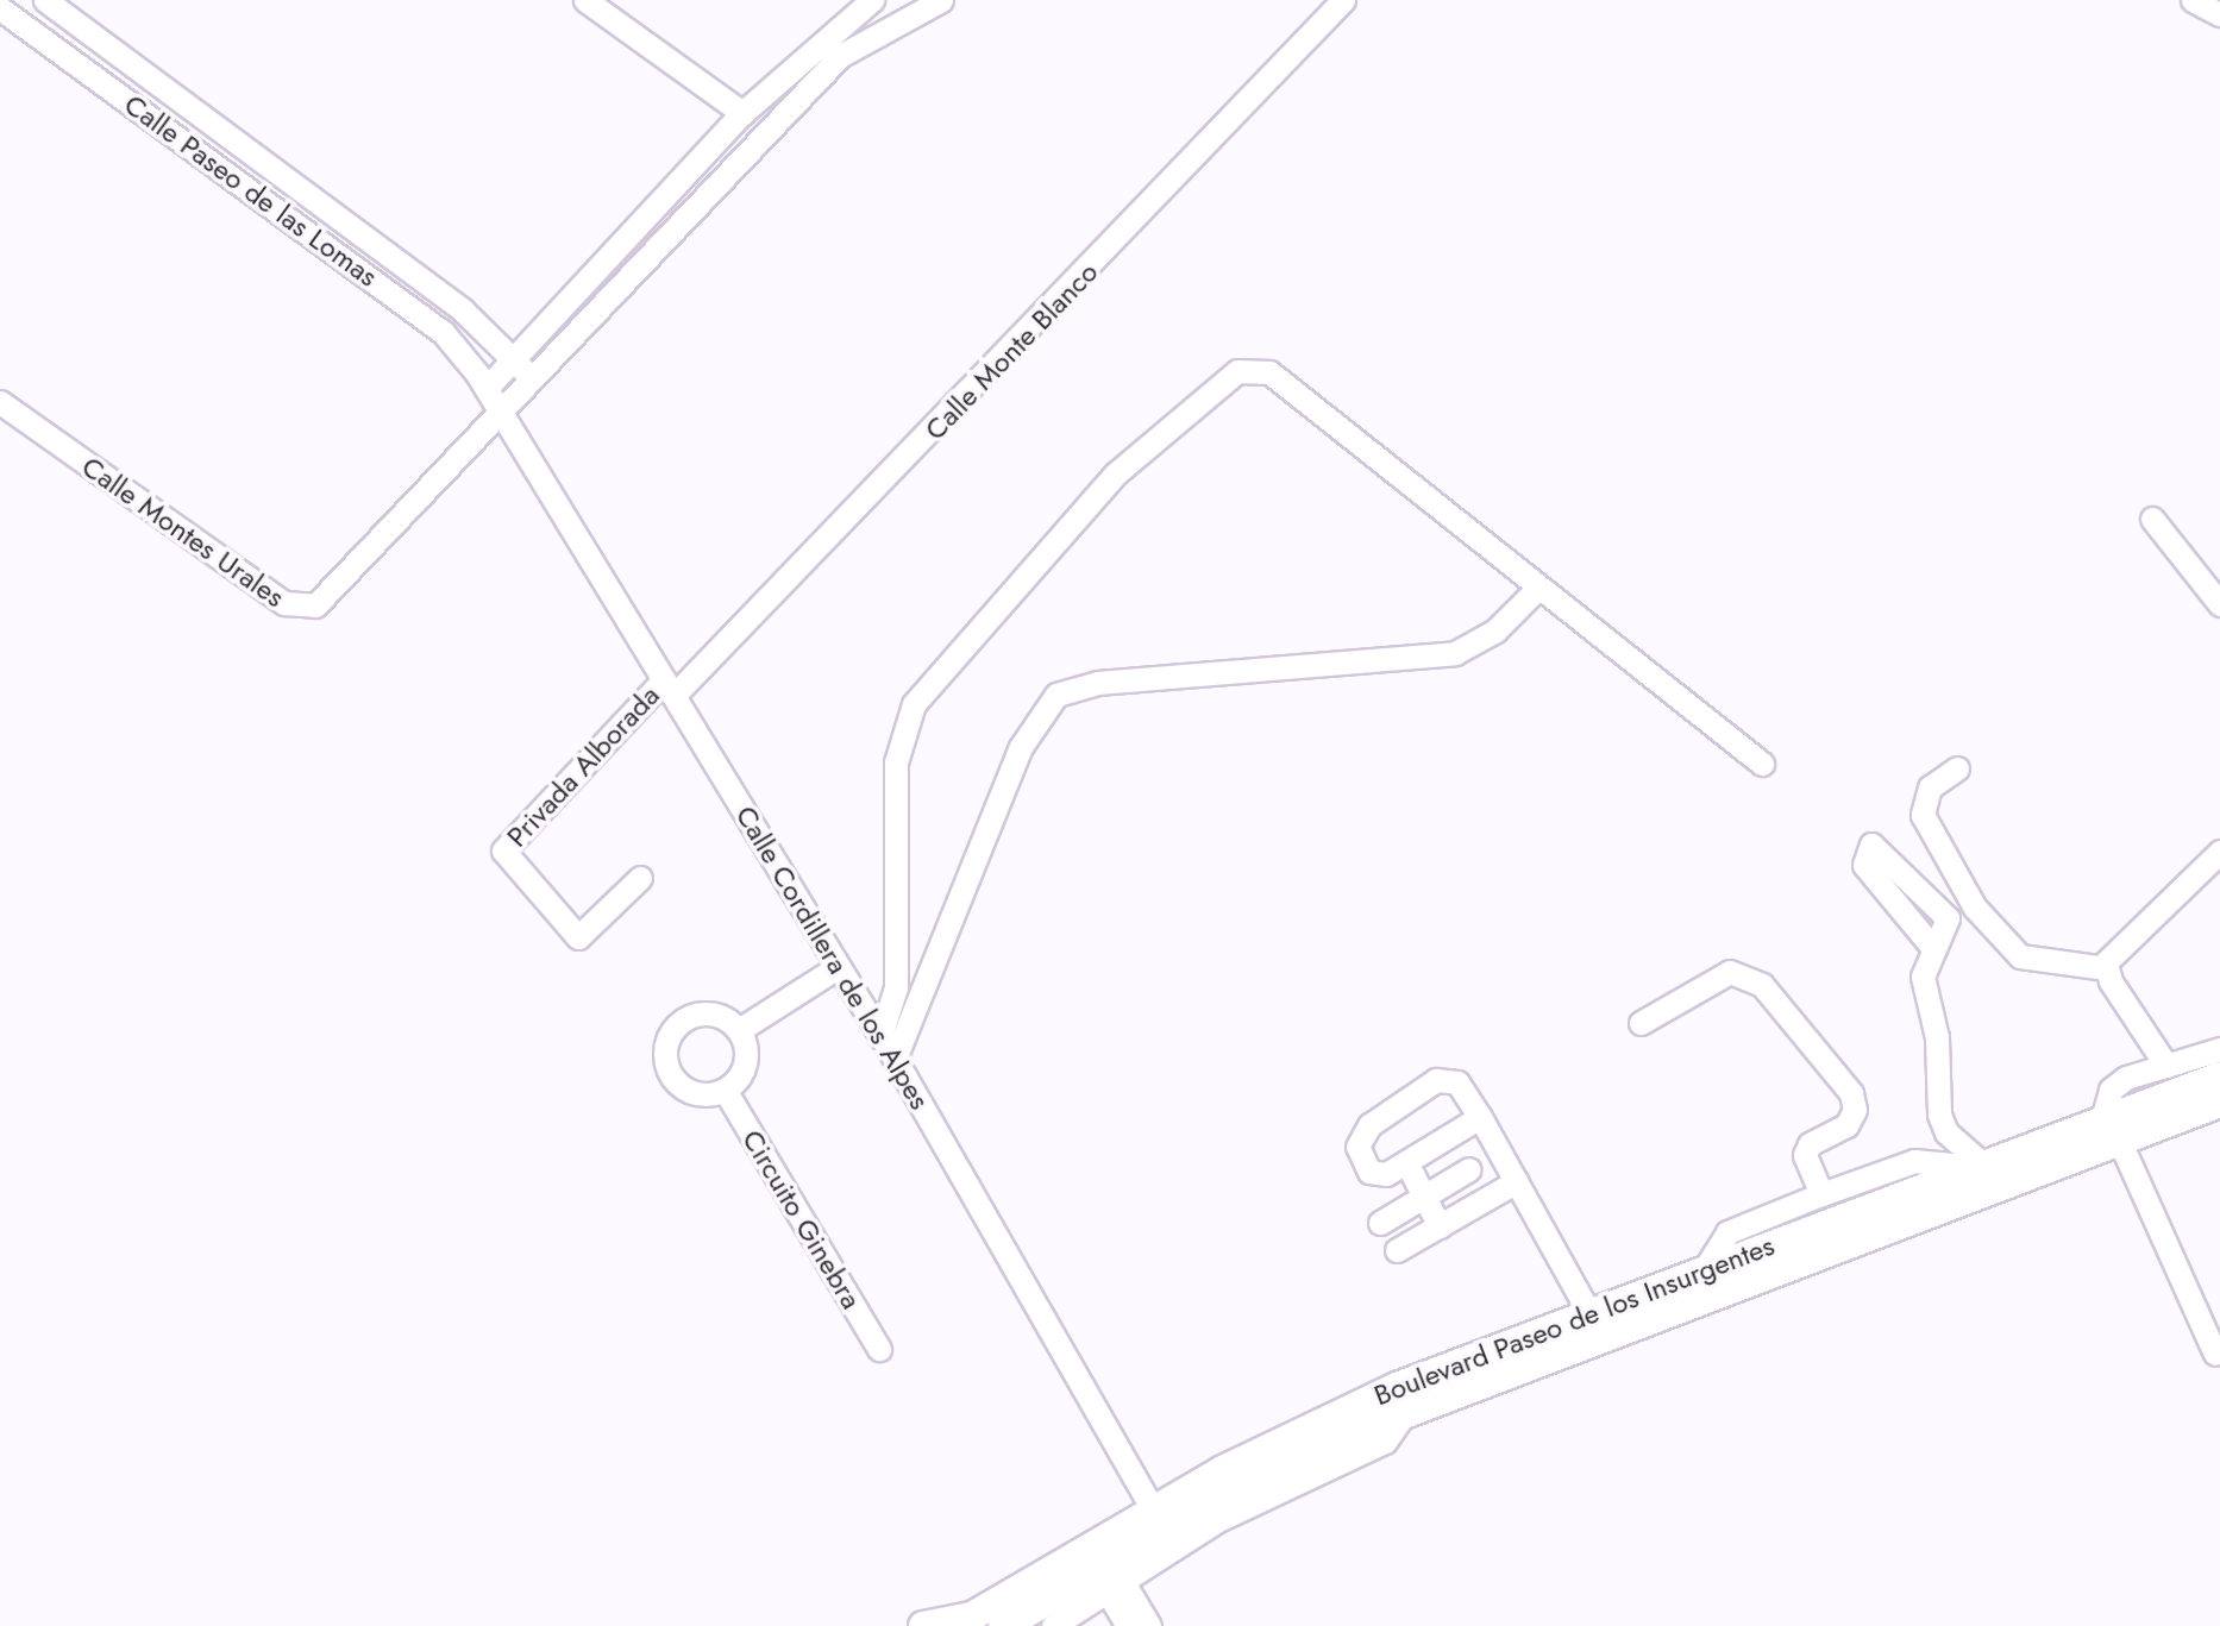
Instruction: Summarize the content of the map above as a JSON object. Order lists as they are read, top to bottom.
{
  "streets": {
    "main road": ["Boulevard Paseo de los Insurgentes"],
    "street": [
      "Calle Paseo de las Lomas",
      "Calle Monte Blanco",
      "Calle Montes Urales",
      "Privada Alborada",
      "Calle Cordillera de los Alpes",
      "Circuito Ginebra"
    ]
  },
  "crossings": [
    ["Calle Paseo de las Lomas", "Calle Montes Urales"],
    ["Calle Paseo de las Lomas", "Calle Cordillera de los Alpes"],
    ["Calle Monte Blanco", "Privada Alborada"],
    ["Calle Monte Blanco", "Calle Cordillera de los Alpes"],
    ["Calle Montes Urales", "Calle Cordillera de los Alpes"],
    ["Privada Alborada", "Calle Cordillera de los Alpes"],
    ["Calle Cordillera de los Alpes", "Boulevard Paseo de los Insurgentes"]
  ]
}
